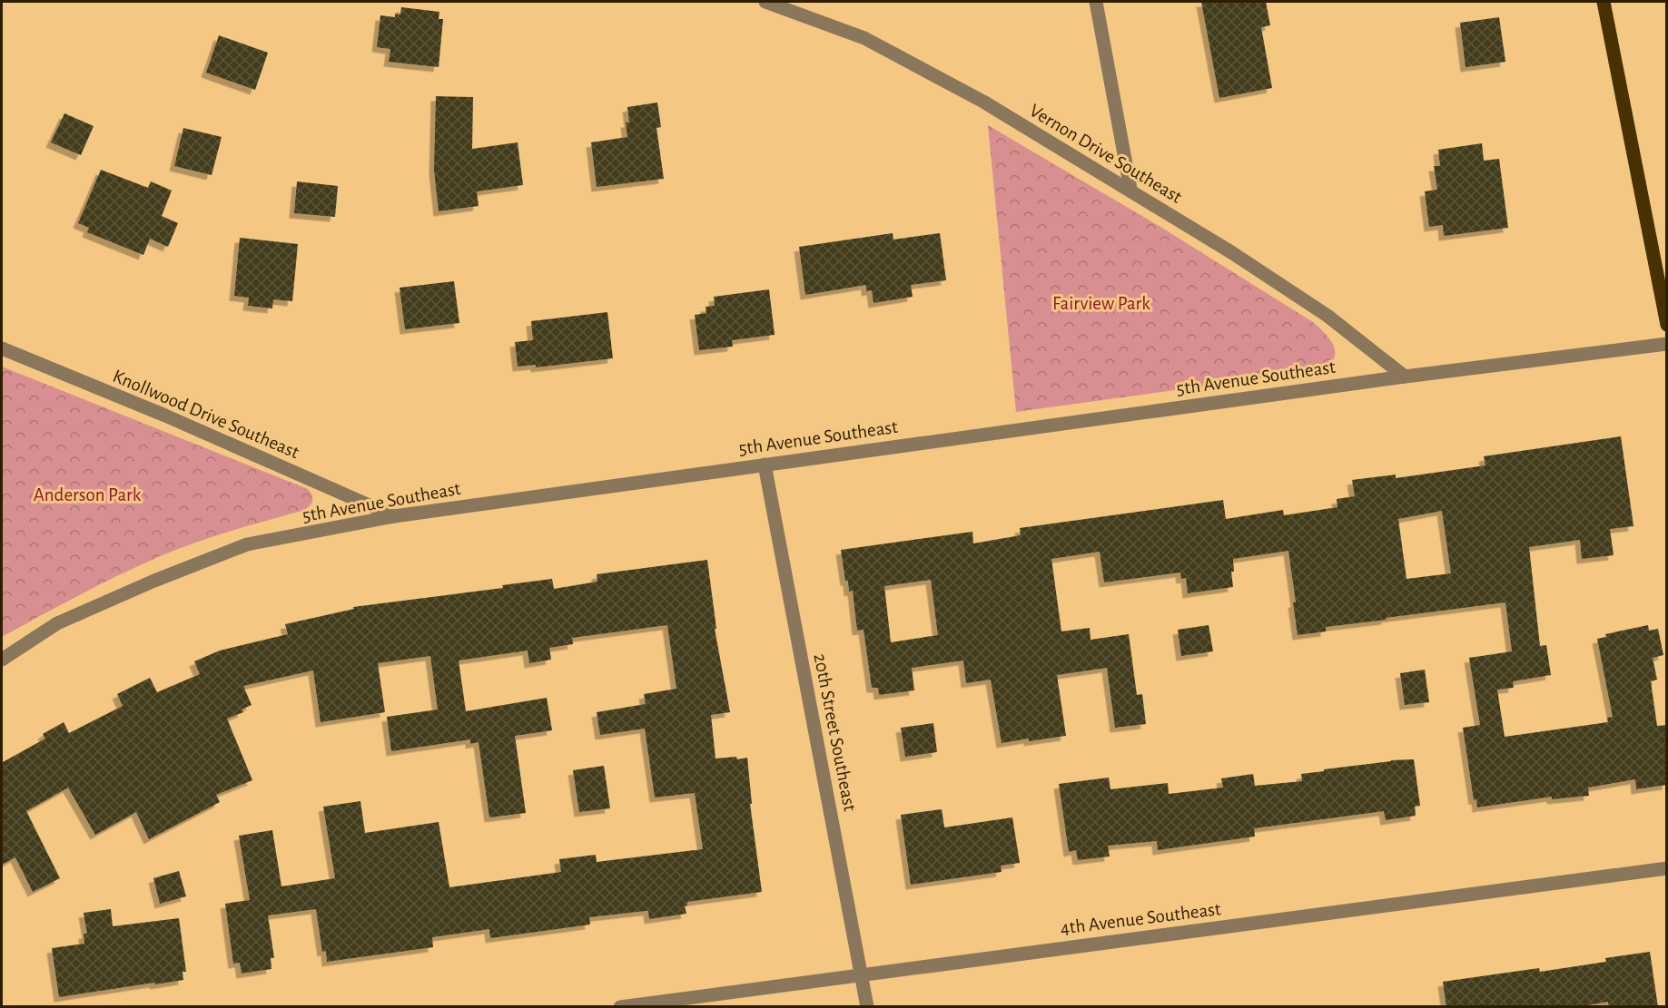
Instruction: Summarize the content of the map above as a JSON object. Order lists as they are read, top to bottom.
{
  "streets": {
    "street": [
      "Vernon Drive Southeast",
      "5th Avenue Southeast",
      "Knollwood Drive Southeast",
      "20th Street Southeast",
      "4th Avenue Southeast"
    ]
  },
  "crossings": [
    ["Vernon Drive Southeast", "5th Avenue Southeast"],
    ["5th Avenue Southeast", "Knollwood Drive Southeast"],
    ["5th Avenue Southeast", "20th Street Southeast"],
    ["20th Street Southeast", "4th Avenue Southeast"]
  ],
  "parks": ["Fairview Park", "Anderson Park"]
}
